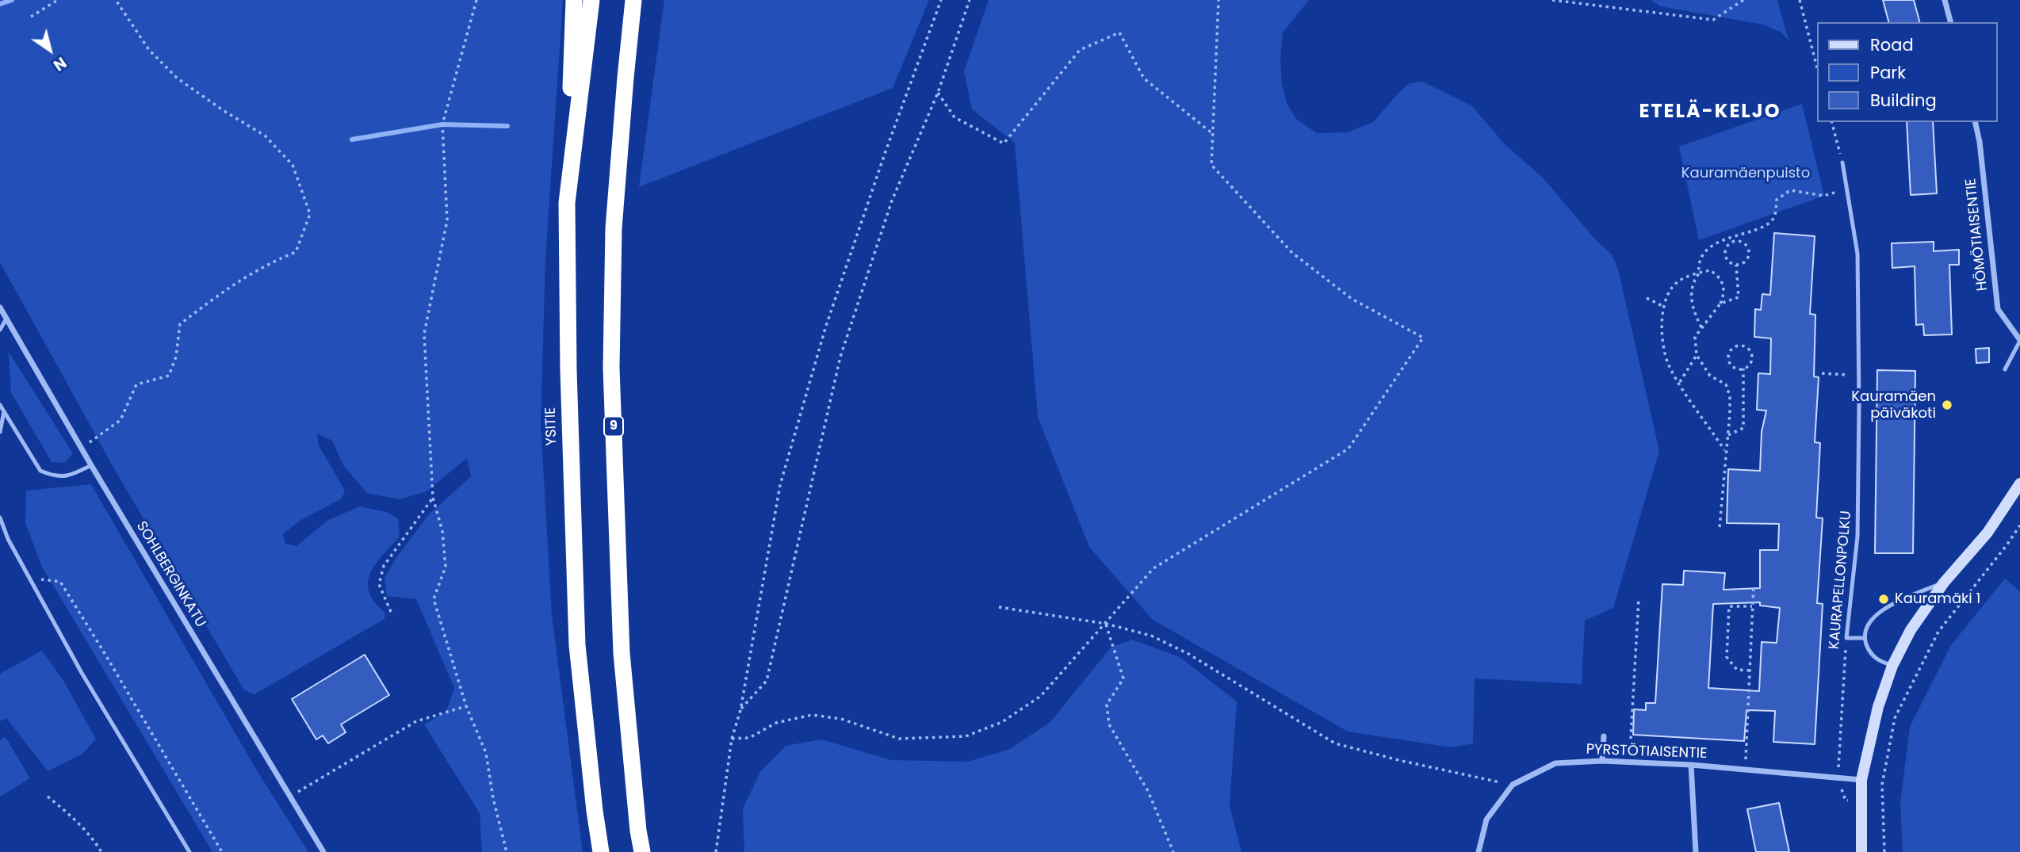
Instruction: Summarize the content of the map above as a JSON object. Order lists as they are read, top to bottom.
{
  "streets": {
    "highway": ["YSITIE", "9"],
    "street": ["HÖMÖTIAISENTIE", "SOHLBERGINKATU", "PYRSTÖTIAISENTIE"],
    "lane": ["KAURAPELLONPOLKU"]
  },
  "crossings": [
    ["KAURAPELLONPOLKU", "PYRSTÖTIAISENTIE"]
  ],
  "districts": ["ETELÄ-KELJO"],
  "parks": ["Kauramäenpuisto"],
  "places": ["Kauramäen päiväkoti", "Kauramäki 1"],
  "legend": ["Road", "Park", "Building"],
  "north": "bottom right"
}
